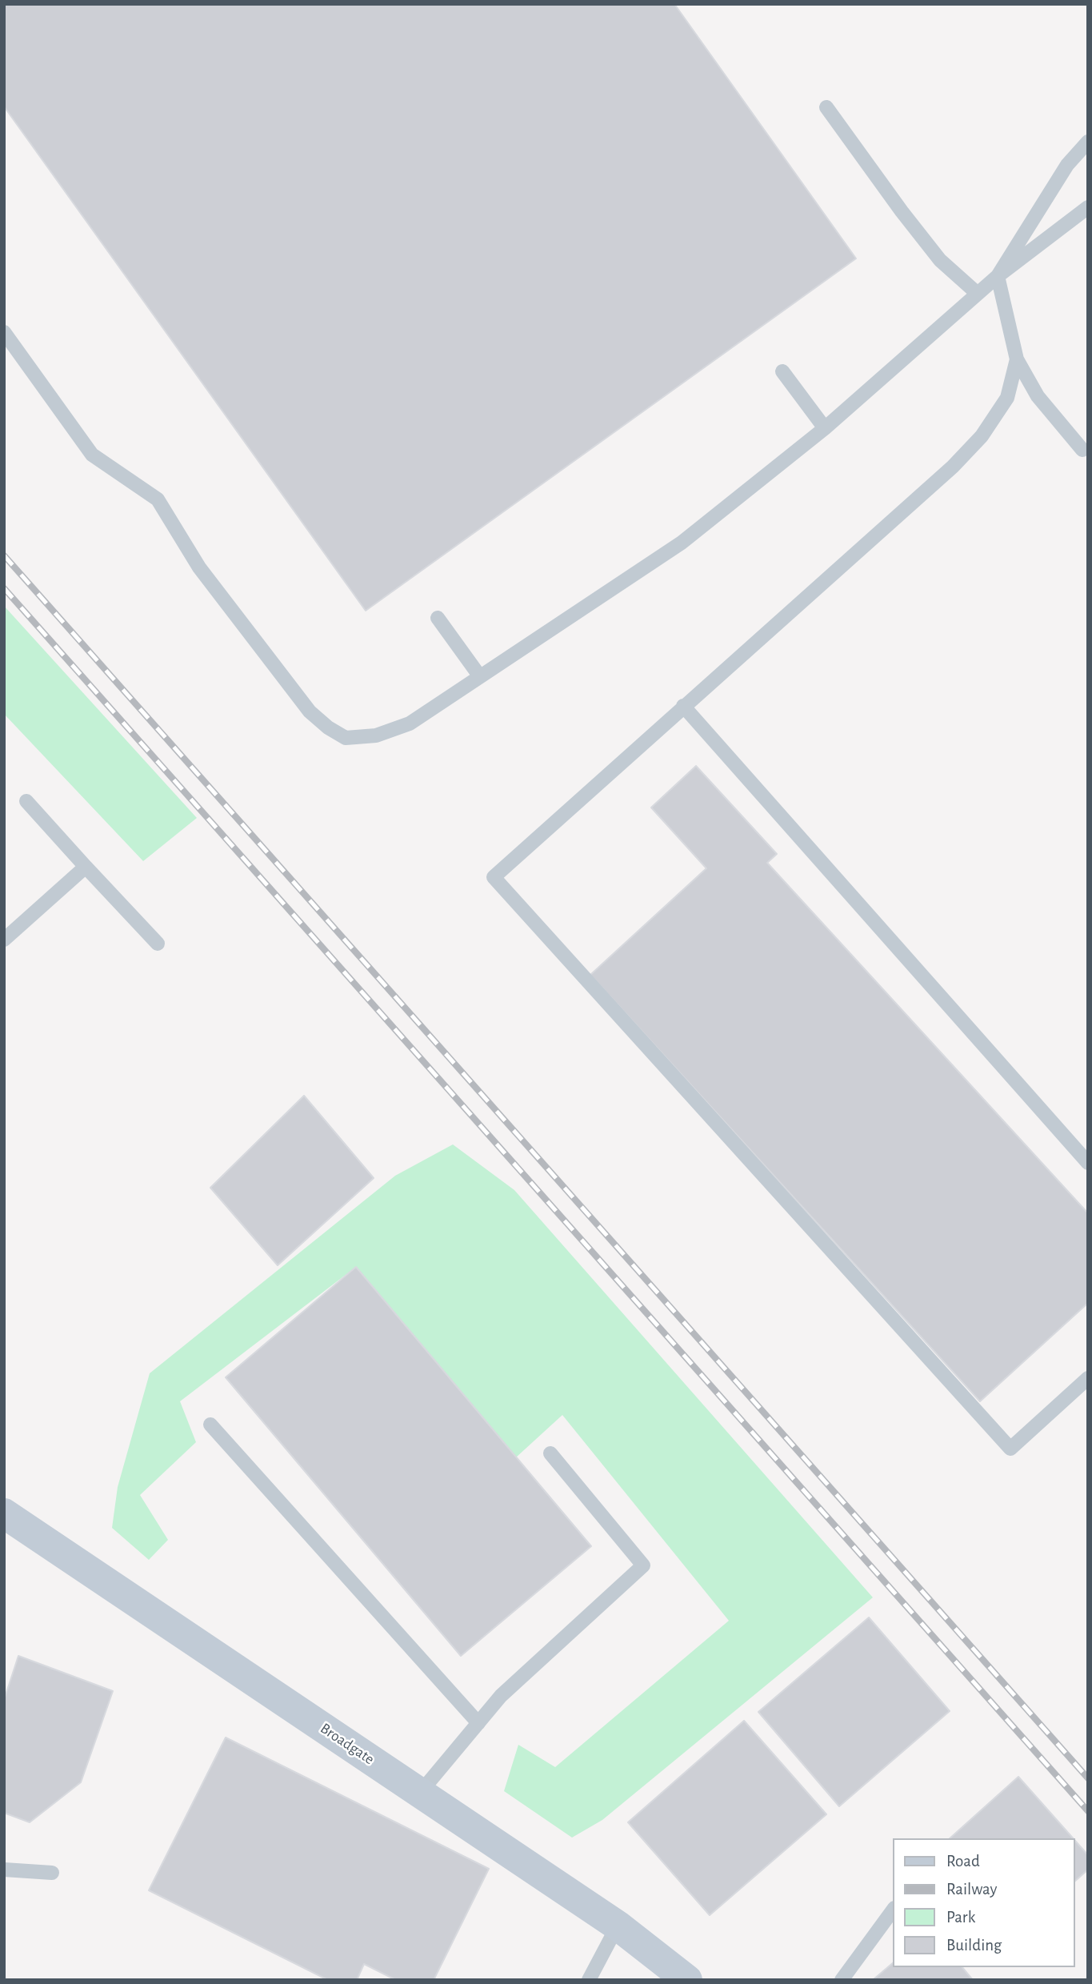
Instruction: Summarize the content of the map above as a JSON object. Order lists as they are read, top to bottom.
{
  "streets": {
    "street": ["Broadgate"]
  },
  "legend": [
    "Road",
    "Railway",
    "Park",
    "Building"
  ]
}
